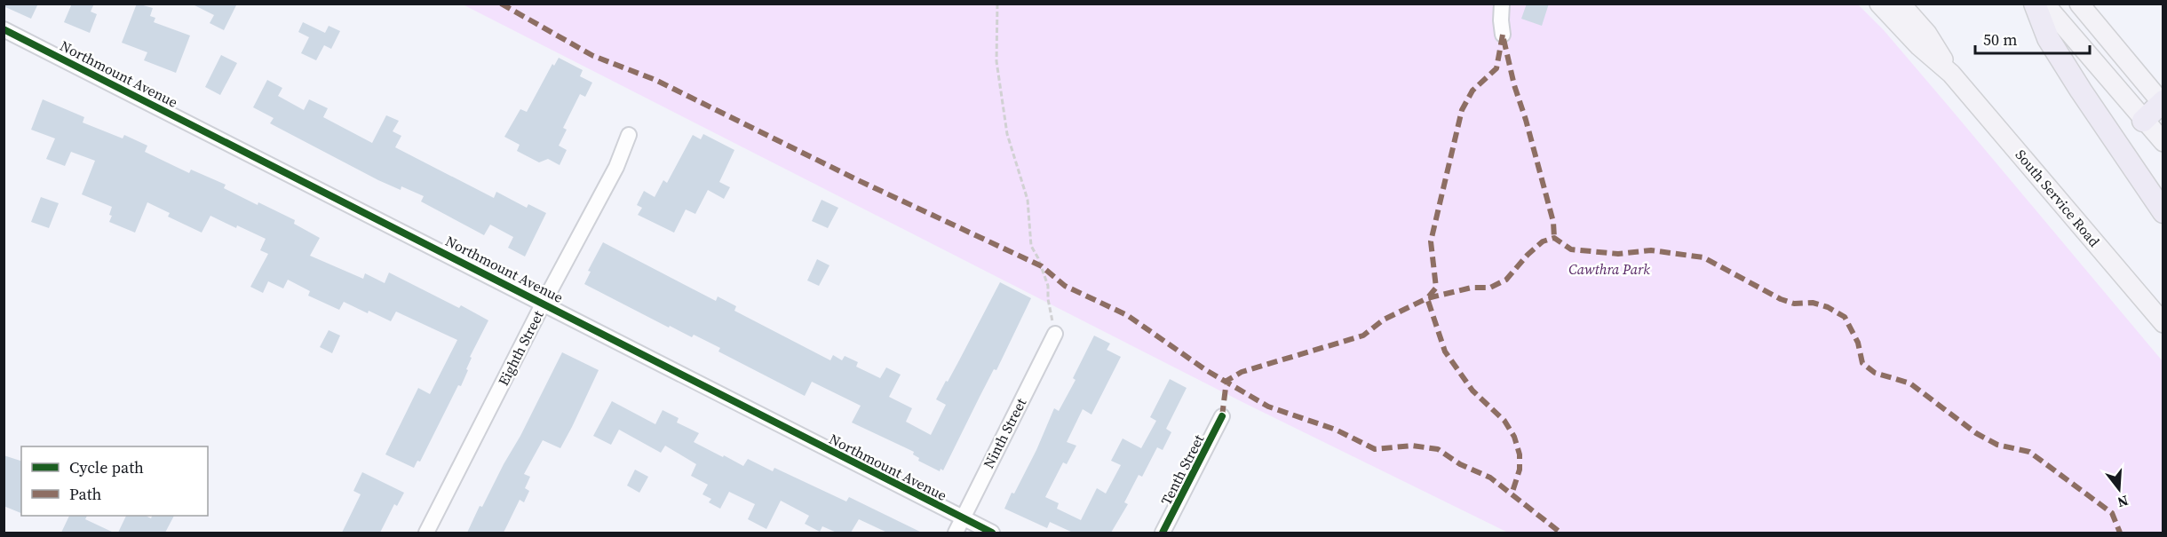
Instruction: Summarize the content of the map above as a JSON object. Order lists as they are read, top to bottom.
{
  "streets": {
    "main road": ["South Service Road"],
    "street": [
      "Northmount Avenue",
      "Eighth Street",
      "Ninth Street",
      "Tenth Street"
    ]
  },
  "crossings": [
    ["Northmount Avenue", "Eighth Street"],
    ["Northmount Avenue", "Ninth Street"]
  ],
  "parks": ["Cawthra Park"],
  "legend": ["Cycle path", "Path"],
  "scale_bar": "50 m",
  "north": "bottom"
}
